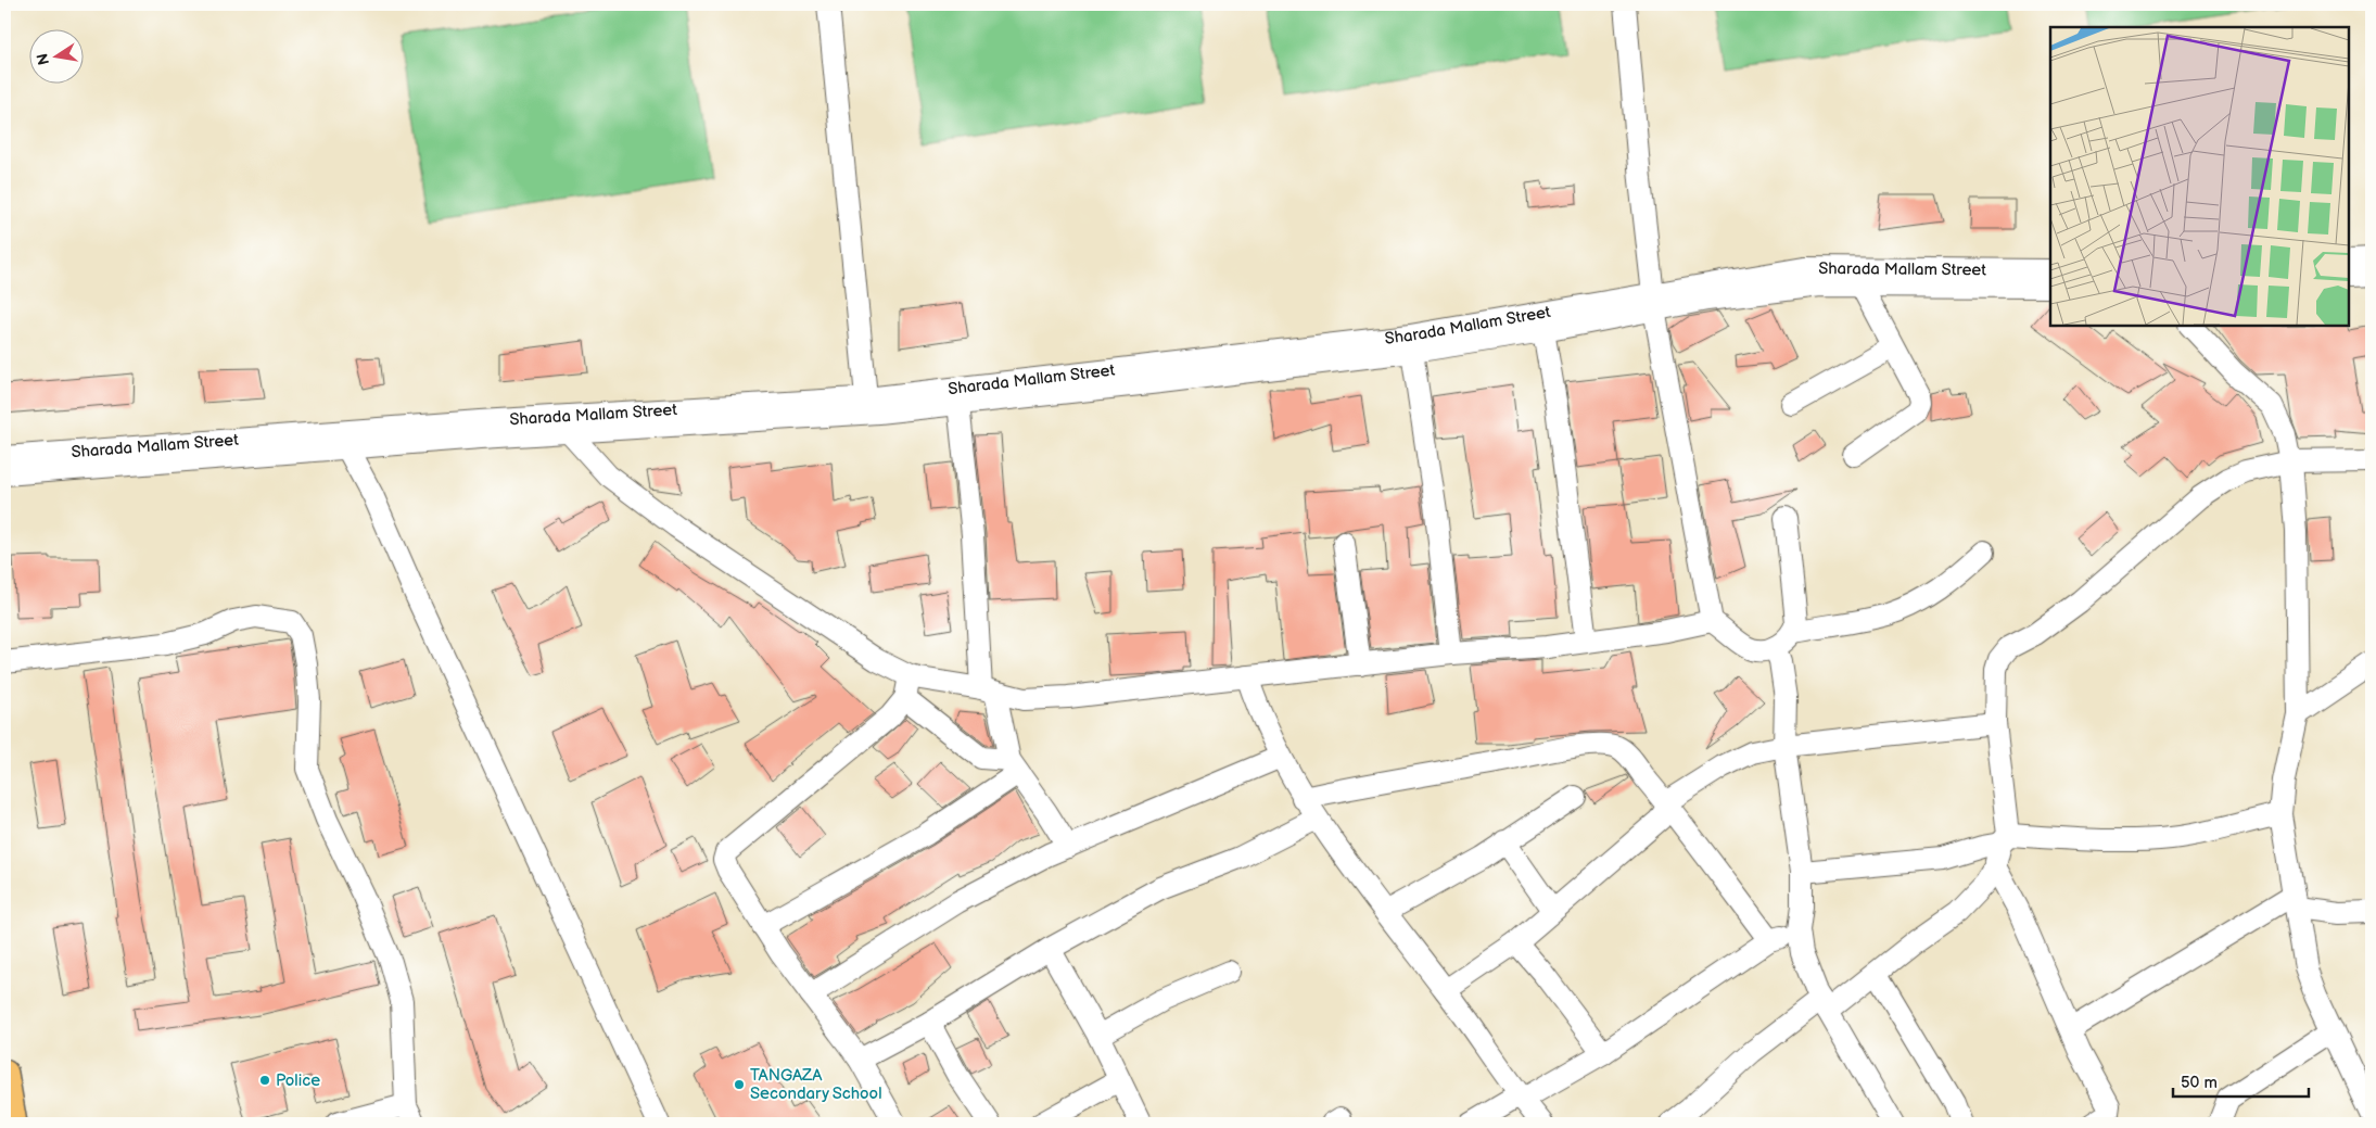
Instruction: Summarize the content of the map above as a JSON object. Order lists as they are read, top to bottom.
{
  "streets": {
    "street": ["Sharada Mallam Street"]
  },
  "places": ["Police", "TANGAZA Secondary School"],
  "scale_bar": "50 m",
  "north": "left"
}
